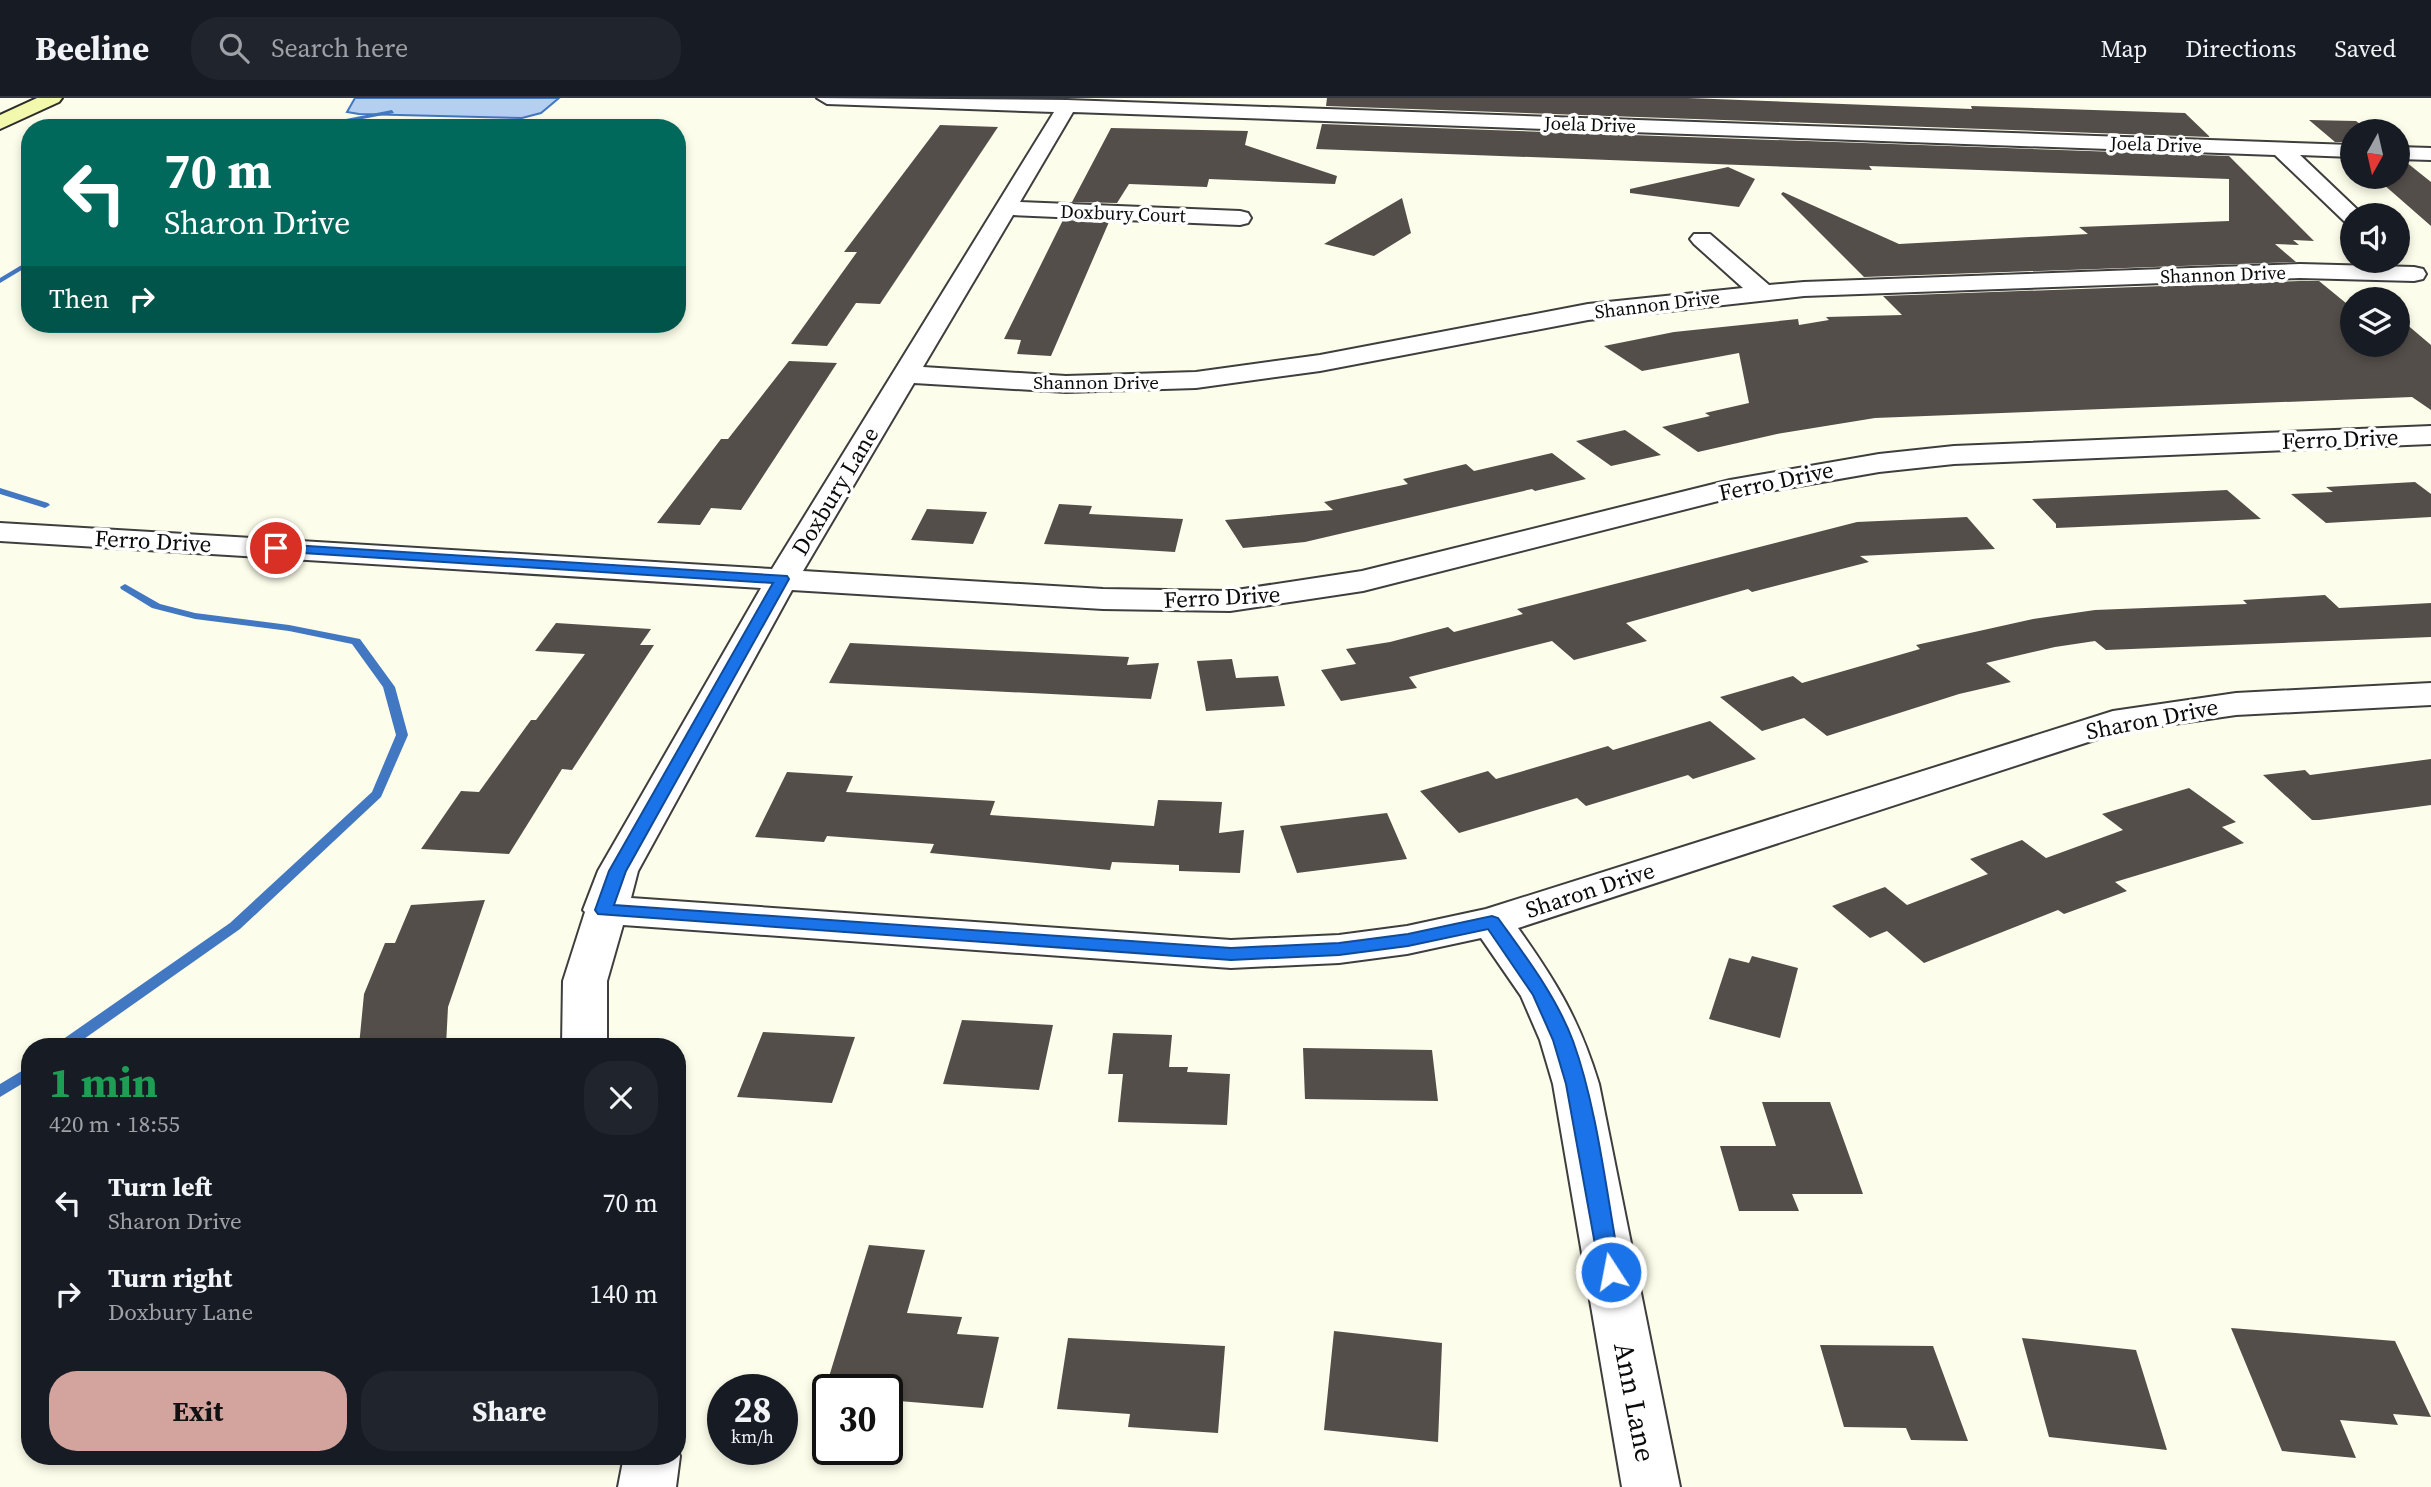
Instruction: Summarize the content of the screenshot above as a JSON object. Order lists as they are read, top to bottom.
{
  "streets": {
    "street": [
      "Joela Drive",
      "Doxbury Court",
      "Shannon Drive",
      "Ferro Drive",
      "Doxbury Lane",
      "Sharon Drive",
      "Ann Lane"
    ]
  },
  "crossings": [
    ["Joela Drive", "Doxbury Lane"],
    ["Doxbury Court", "Doxbury Lane"],
    ["Shannon Drive", "Doxbury Lane"],
    ["Ferro Drive", "Doxbury Lane"],
    ["Doxbury Lane", "Sharon Drive"],
    ["Sharon Drive", "Ann Lane"]
  ],
  "north": "bottom",
  "page": {
    "header": "Beeline",
    "search": "Search here",
    "nav": ["Map", "Directions", "Saved"],
    "turn": ["70 m", "Sharon Drive"],
    "then": "Then",
    "heading": ["1 min", "420 m · 18:55"],
    "list": [
      {
        "name": "Turn left",
        "note": "Sharon Drive",
        "value": "70 m"
      },
      {
        "name": "Turn right",
        "note": "Doxbury Lane",
        "value": "140 m"
      }
    ],
    "buttons": ["Exit", "Share"],
    "speed": "28 km/h",
    "limit": "30"
  }
}
